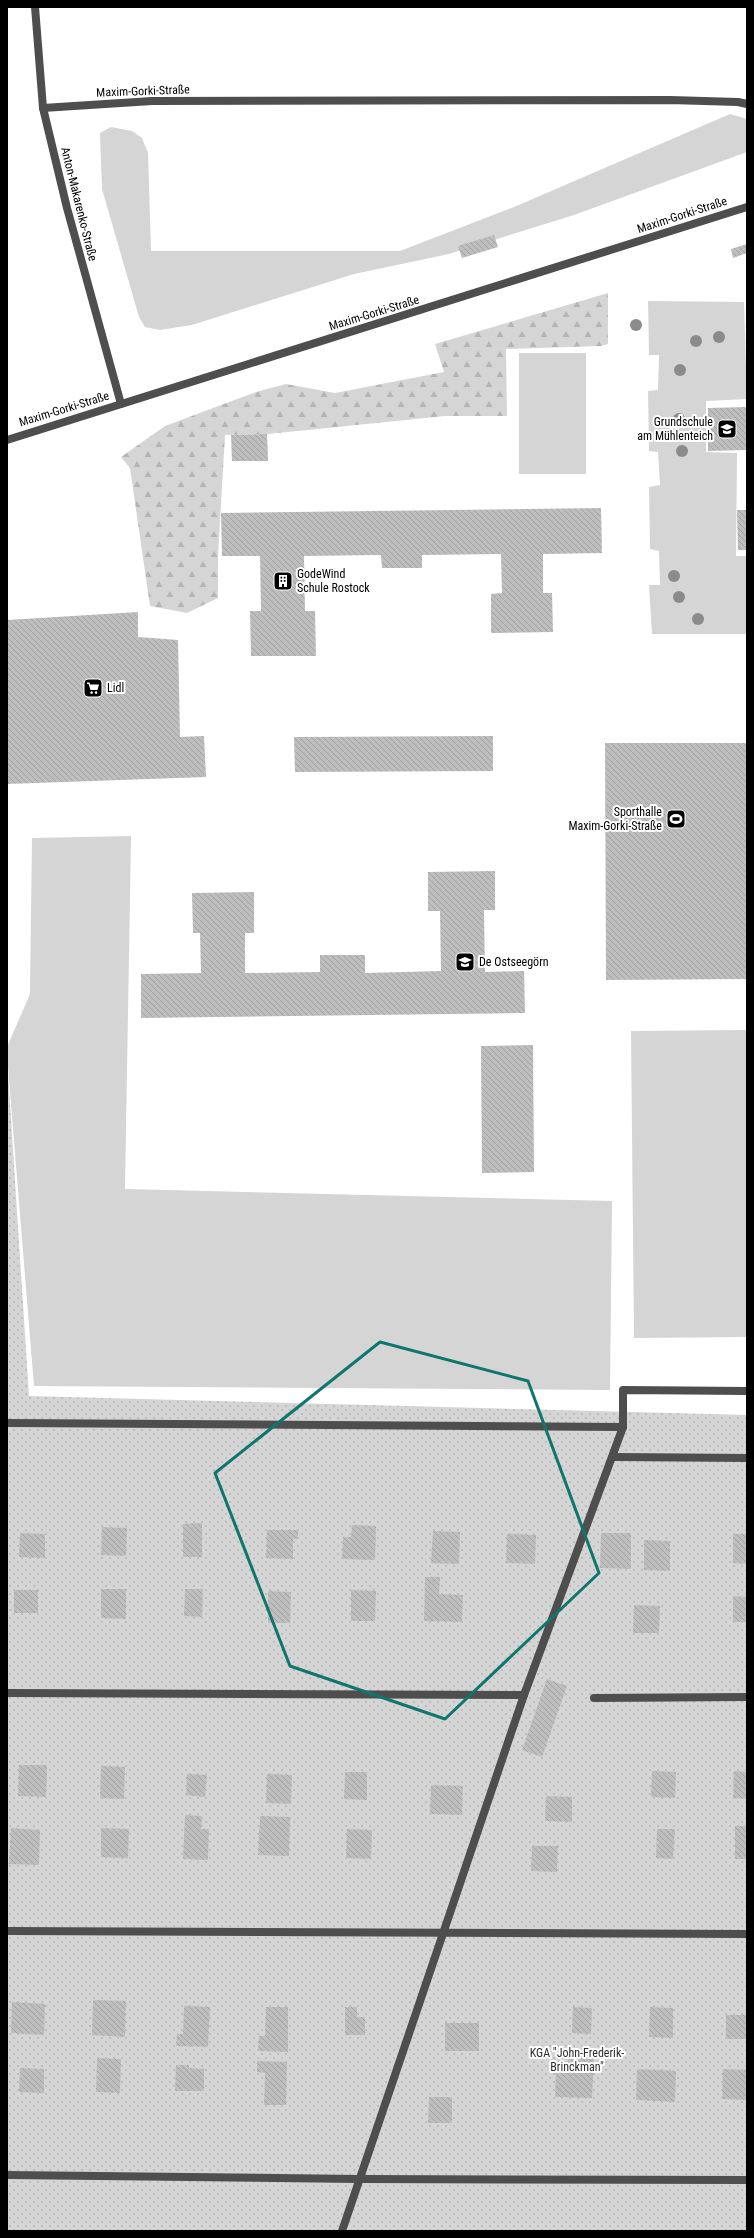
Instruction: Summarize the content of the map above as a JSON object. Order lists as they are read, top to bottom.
{
  "streets": {
    "street": ["Maxim-Gorki-Straße", "Anton-Makarenko-Straße"]
  },
  "crossings": [
    ["Maxim-Gorki-Straße", "Anton-Makarenko-Straße"]
  ],
  "parks": ["KGA \"John-Frederik- Brinckman\""],
  "places": {
    "school or university": ["Grundschule am Mühlenteich", "De Ostseegörn"],
    "building": ["GodeWind Schule Rostock"],
    "supermarket": ["Lidl"],
    "sports": ["Sporthalle Maxim-Gorki-Straße"]
  }
}
